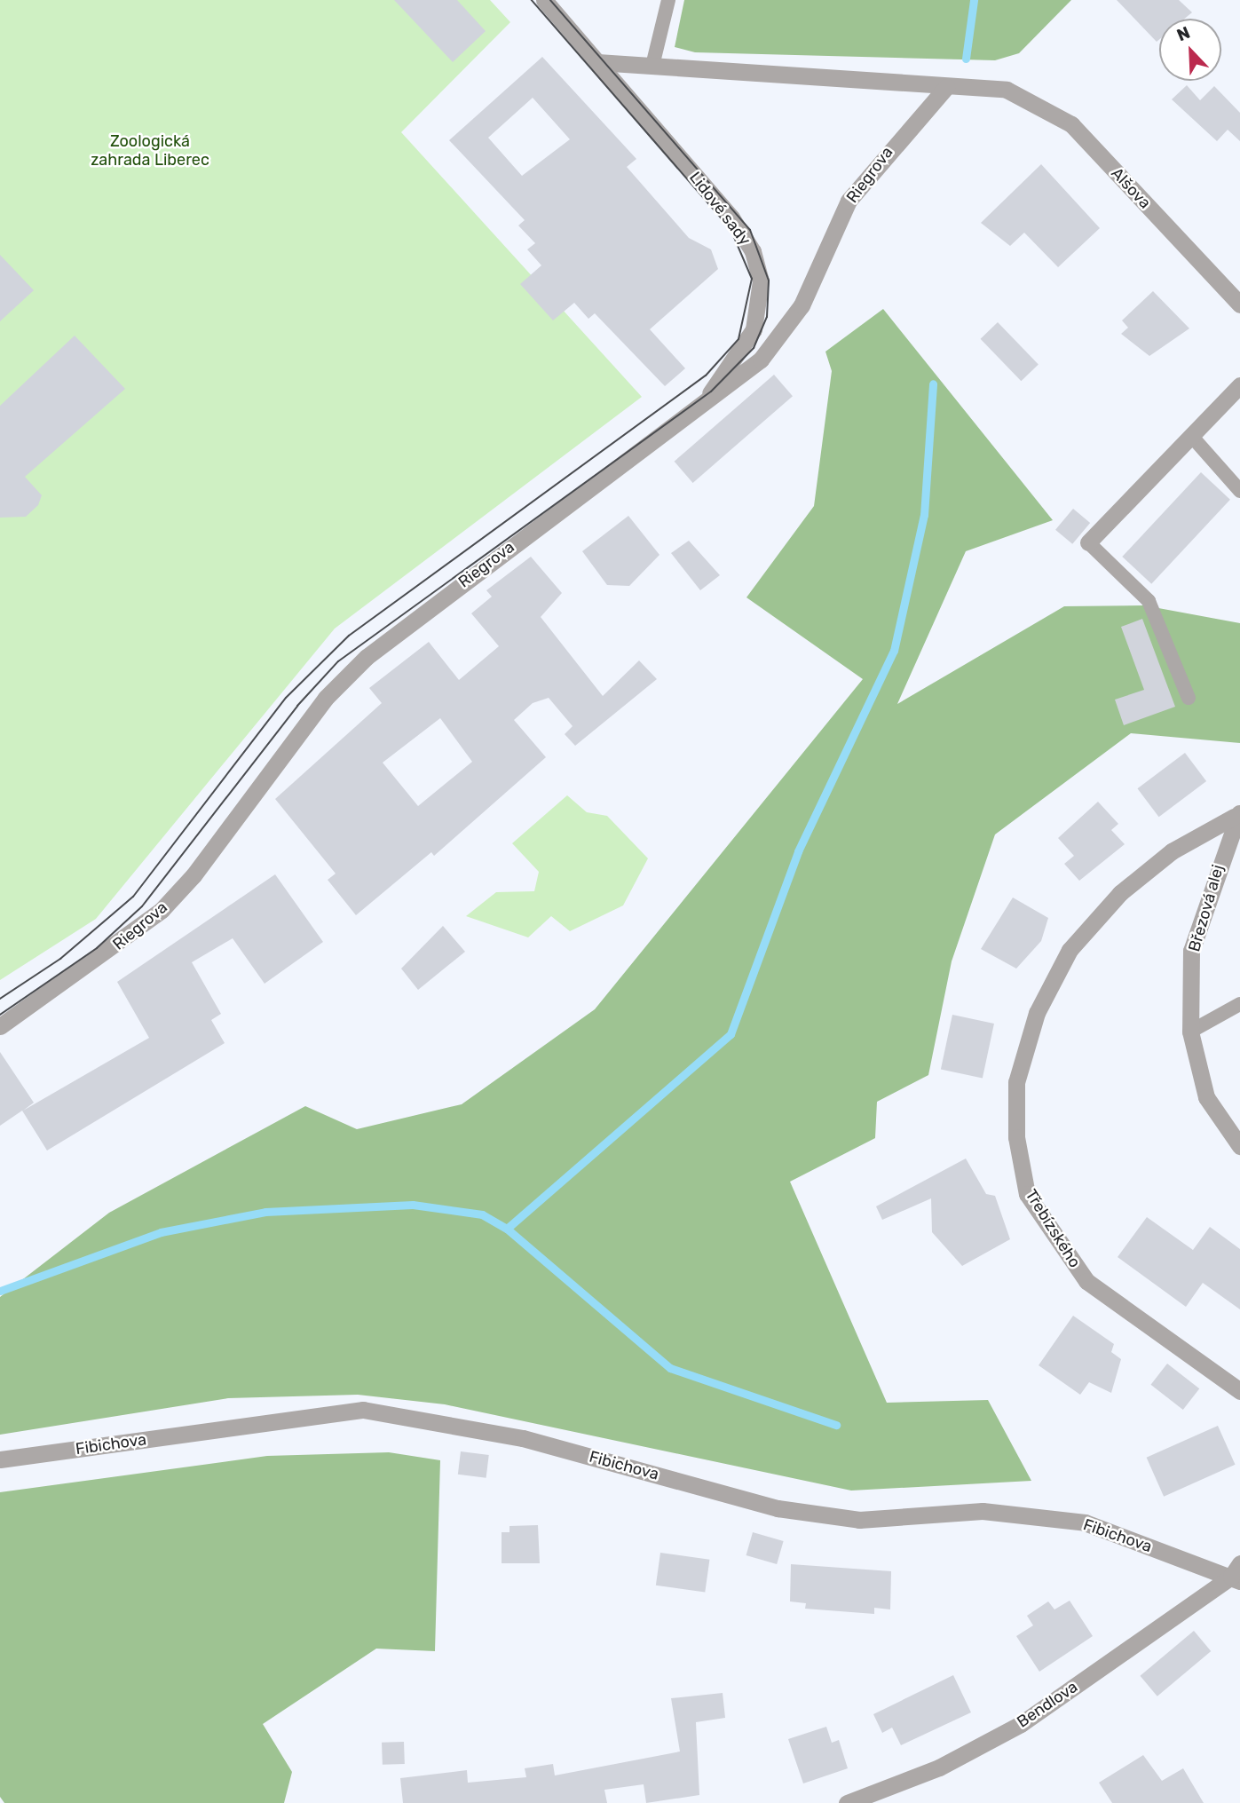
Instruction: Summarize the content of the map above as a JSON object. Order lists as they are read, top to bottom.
{
  "streets": {
    "street": [
      "Riegrova",
      "Alšova",
      "Lidové sady",
      "Březová alej",
      "Třebízského",
      "Fibichova",
      "Bendlova"
    ]
  },
  "crossings": [
    ["Riegrova", "Alšova"],
    ["Riegrova", "Lidové sady"],
    ["Březová alej", "Třebízského"],
    ["Fibichova", "Bendlova"]
  ],
  "parks": ["Zoologická zahrada Liberec"],
  "north": "top left"
}
